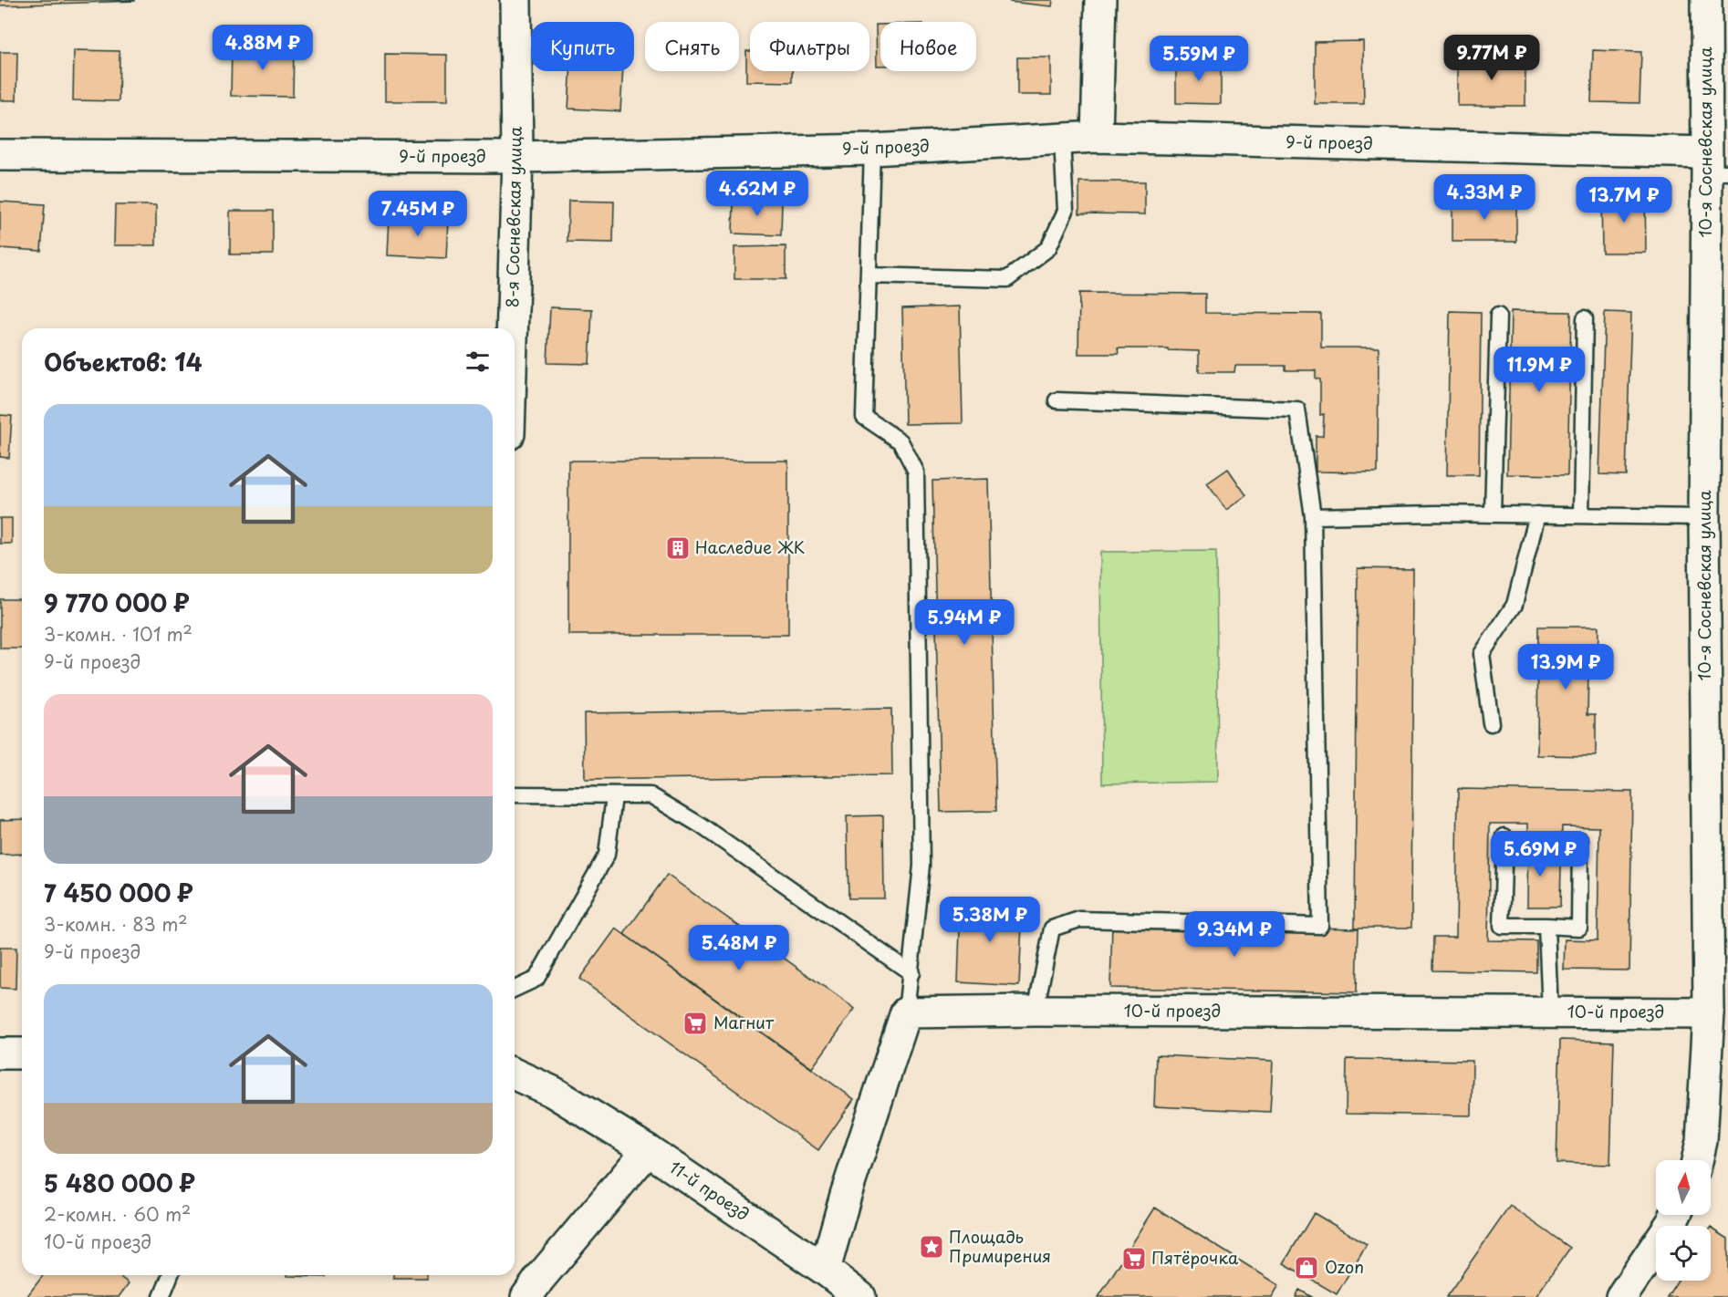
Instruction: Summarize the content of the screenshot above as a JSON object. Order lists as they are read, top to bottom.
{
  "streets": {
    "street": [
      "10-я Сосневская улица",
      "9-й проезд",
      "8-я Сосневская улица",
      "10-й проезд",
      "11-й проезд"
    ]
  },
  "crossings": [
    ["10-я Сосневская улица", "9-й проезд"],
    ["10-я Сосневская улица", "10-й проезд"],
    ["9-й проезд", "8-я Сосневская улица"]
  ],
  "places": {
    "building": ["Наследие ЖК"],
    "supermarket": ["Магнит", "Пятёрочка"],
    "place": ["Площадь Примирения"],
    "shop": ["Ozon"]
  },
  "north": "top",
  "page": {
    "chip": [
      "Купить",
      "Снять",
      "Фильтры",
      "Новое"
    ],
    "price": [
      "4.88M ₽",
      "9.77M ₽",
      "5.59M ₽",
      "4.62M ₽",
      "4.33M ₽",
      "13.7M ₽",
      "7.45M ₽",
      "11.9M ₽",
      "5.94M ₽",
      "13.9M ₽",
      "5.69M ₽",
      "5.38M ₽",
      "9.34M ₽",
      "5.48M ₽"
    ],
    "heading": "Объектов: 14",
    "list": [
      {
        "name": "9 770 000 ₽",
        "note": "3-комн. · 101 m² · 9-й проезд"
      },
      {
        "name": "7 450 000 ₽",
        "note": "3-комн. · 83 m² · 9-й проезд"
      },
      {
        "name": "5 480 000 ₽",
        "note": "2-комн. · 60 m² · 10-й проезд"
      }
    ]
  }
}
